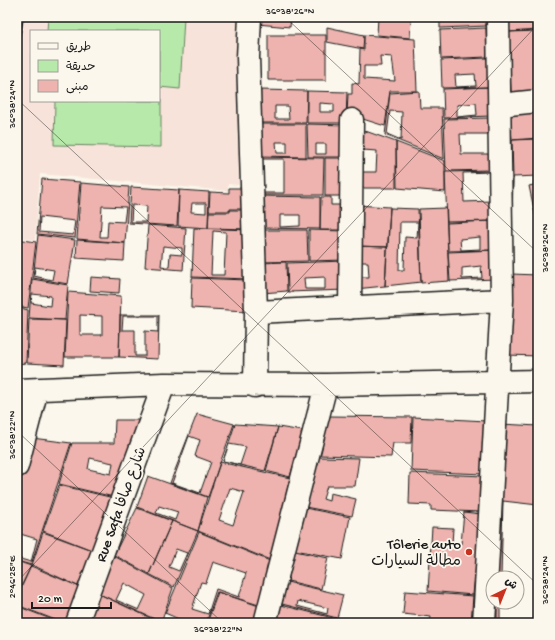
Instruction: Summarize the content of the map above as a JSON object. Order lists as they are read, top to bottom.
{
  "streets": {
    "street": ["Rue Safa شارع صافا"]
  },
  "places": ["Tôlerie auto مطالة السيارات"],
  "legend": ["طريق", "حديقة", "مبنى"],
  "scale_bar": "20 m",
  "north": "top right",
  "coordinates": [
    "36°38'26\"N",
    "36°38'24\"N",
    "36°38'22\"N",
    "2°46'25\"E"
  ]
}
